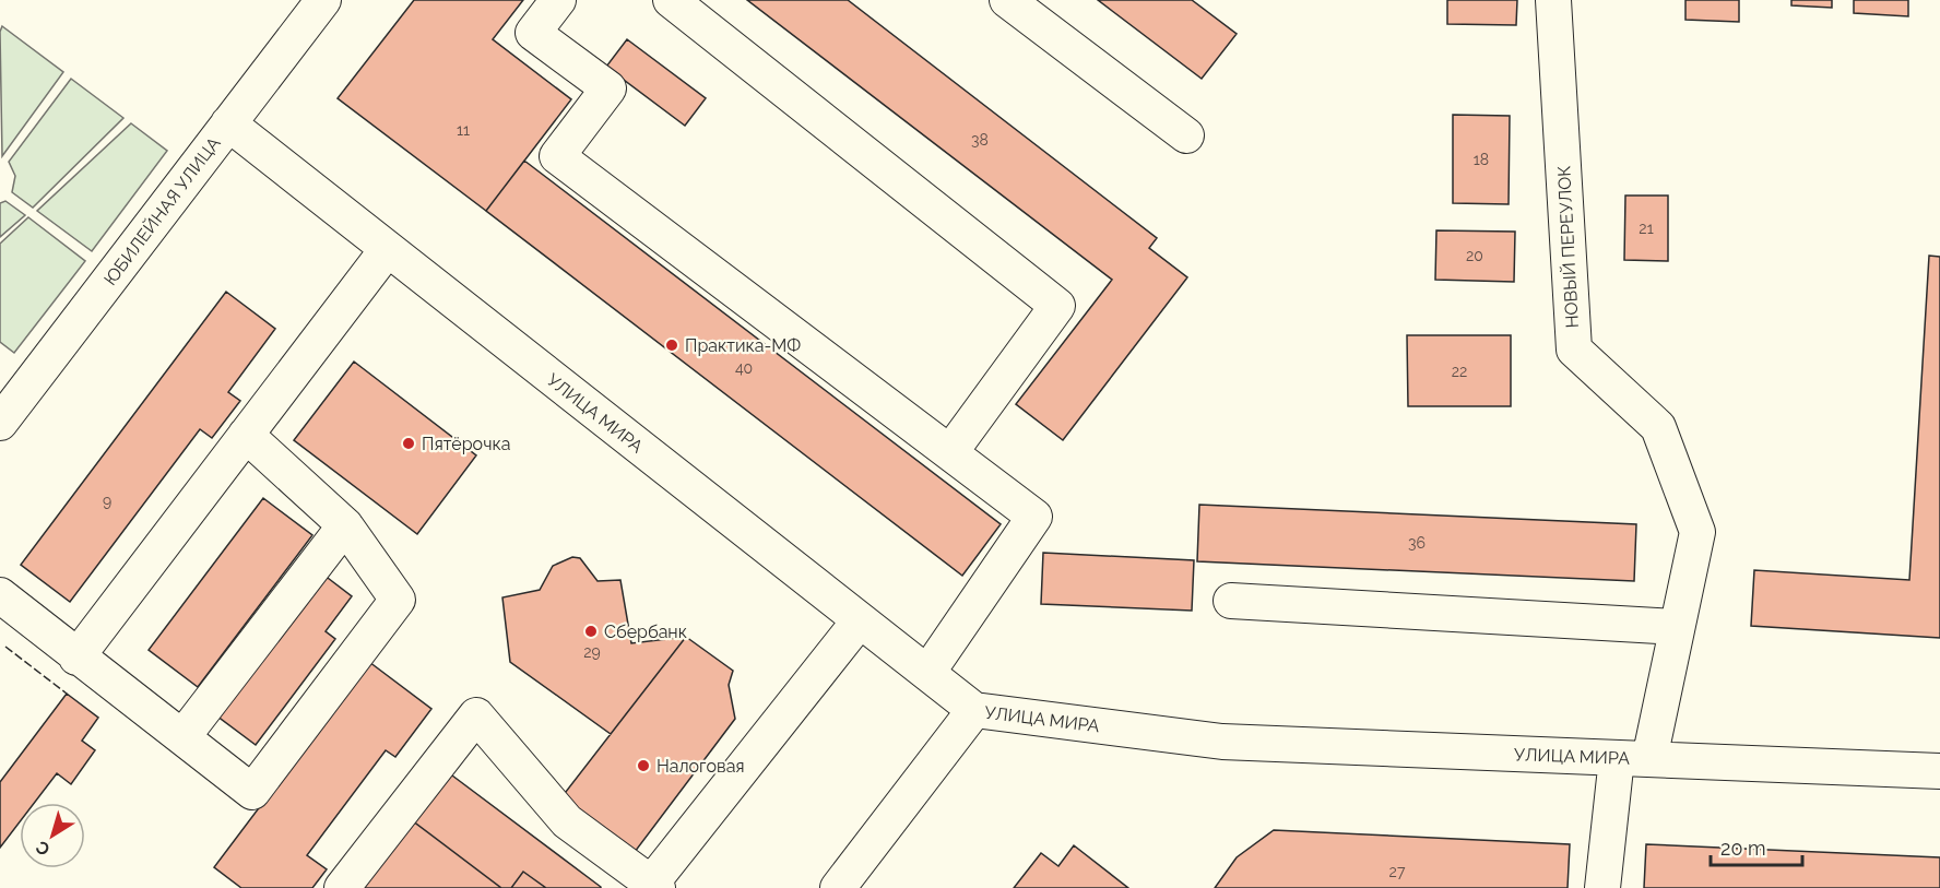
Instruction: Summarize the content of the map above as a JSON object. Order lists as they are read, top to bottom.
{
  "streets": {
    "street": ["ЮБИЛЕЙНАЯ УЛИЦА", "НОВЫЙ ПЕРЕУЛОК", "УЛИЦА МИРА"]
  },
  "crossings": [
    ["ЮБИЛЕЙНАЯ УЛИЦА", "УЛИЦА МИРА"],
    ["НОВЫЙ ПЕРЕУЛОК", "УЛИЦА МИРА"]
  ],
  "places": [
    "Практика-МФ",
    "Пятёрочка",
    "Сбербанк",
    "Налоговая"
  ],
  "house_numbers": [
    "11",
    "38",
    "18",
    "21",
    "20",
    "40",
    "22",
    "9",
    "36",
    "29",
    "27"
  ],
  "scale_bar": "20 m",
  "north": "bottom left"
}
